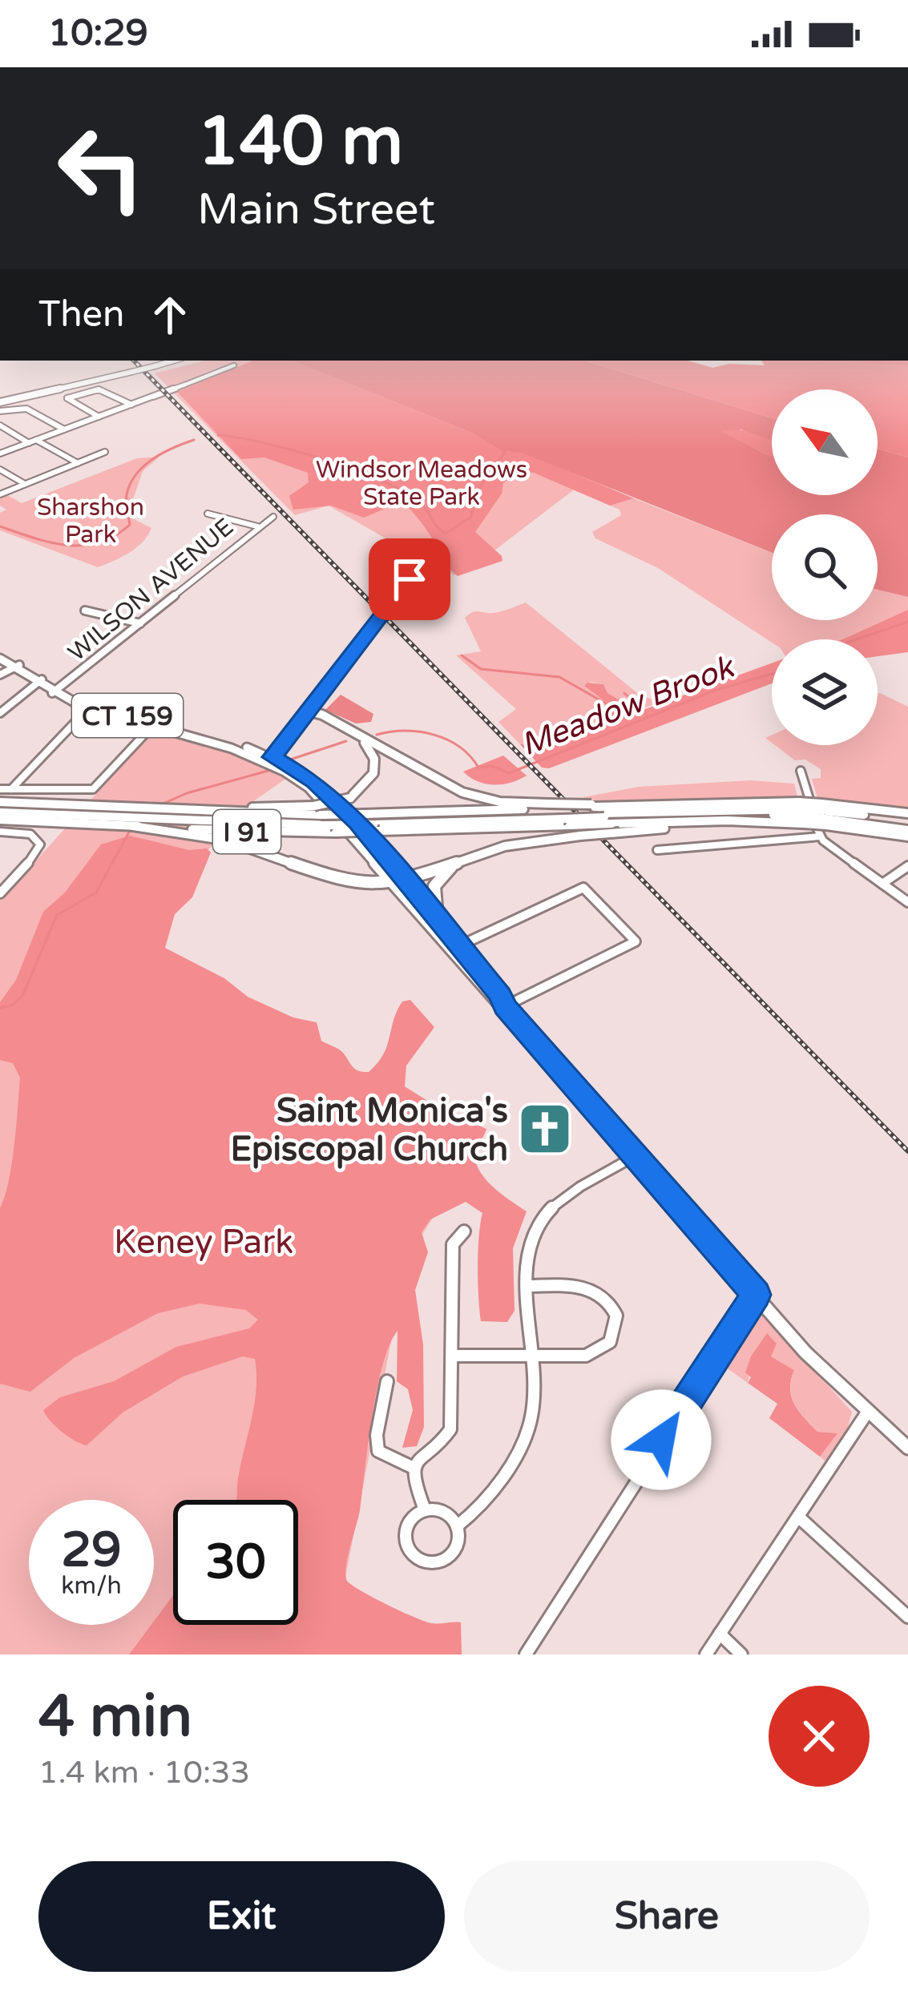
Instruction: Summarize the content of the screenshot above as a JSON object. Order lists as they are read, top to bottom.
{
  "streets": {
    "highway": ["I 91"],
    "main road": ["CT 159"],
    "street": ["WILSON AVENUE"]
  },
  "crossings": [
    ["WILSON AVENUE", "CT 159"]
  ],
  "water": ["Meadow Brook"],
  "parks": ["Windsor Meadows State Park", "Sharshon Park", "Keney Park"],
  "places": {
    "church": ["Saint Monica's Episcopal Church"]
  },
  "north": "top left",
  "page": {
    "status": "10:29",
    "turn": ["140 m", "Main Street"],
    "then": "Then",
    "speed": "29 km/h",
    "limit": "30",
    "heading": ["4 min", "1.4 km · 10:33"],
    "buttons": ["Exit", "Share"]
  }
}
